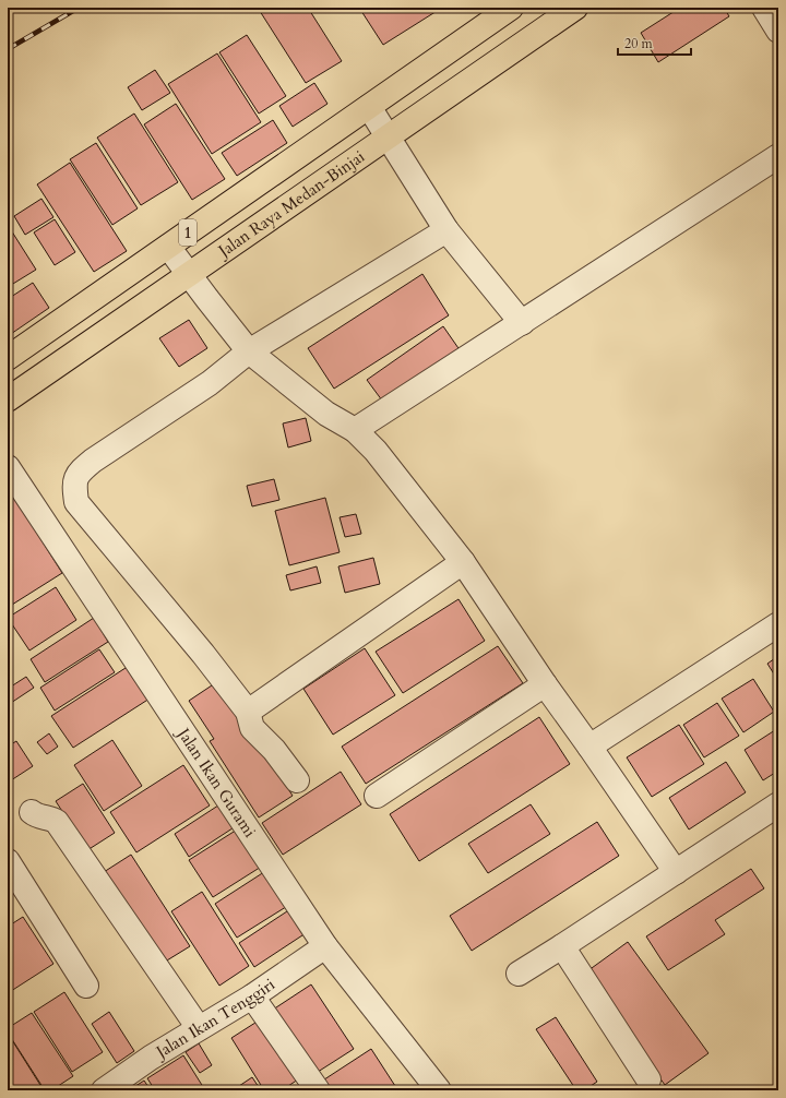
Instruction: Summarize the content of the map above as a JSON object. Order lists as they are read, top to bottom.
{
  "streets": {
    "main road": ["Jalan Raya Medan-Binjai", "1"],
    "street": ["Jalan Ikan Gurami", "Jalan Ikan Tenggiri"]
  },
  "crossings": [
    ["Jalan Ikan Gurami", "Jalan Ikan Tenggiri"]
  ],
  "scale_bar": "20 m"
}
